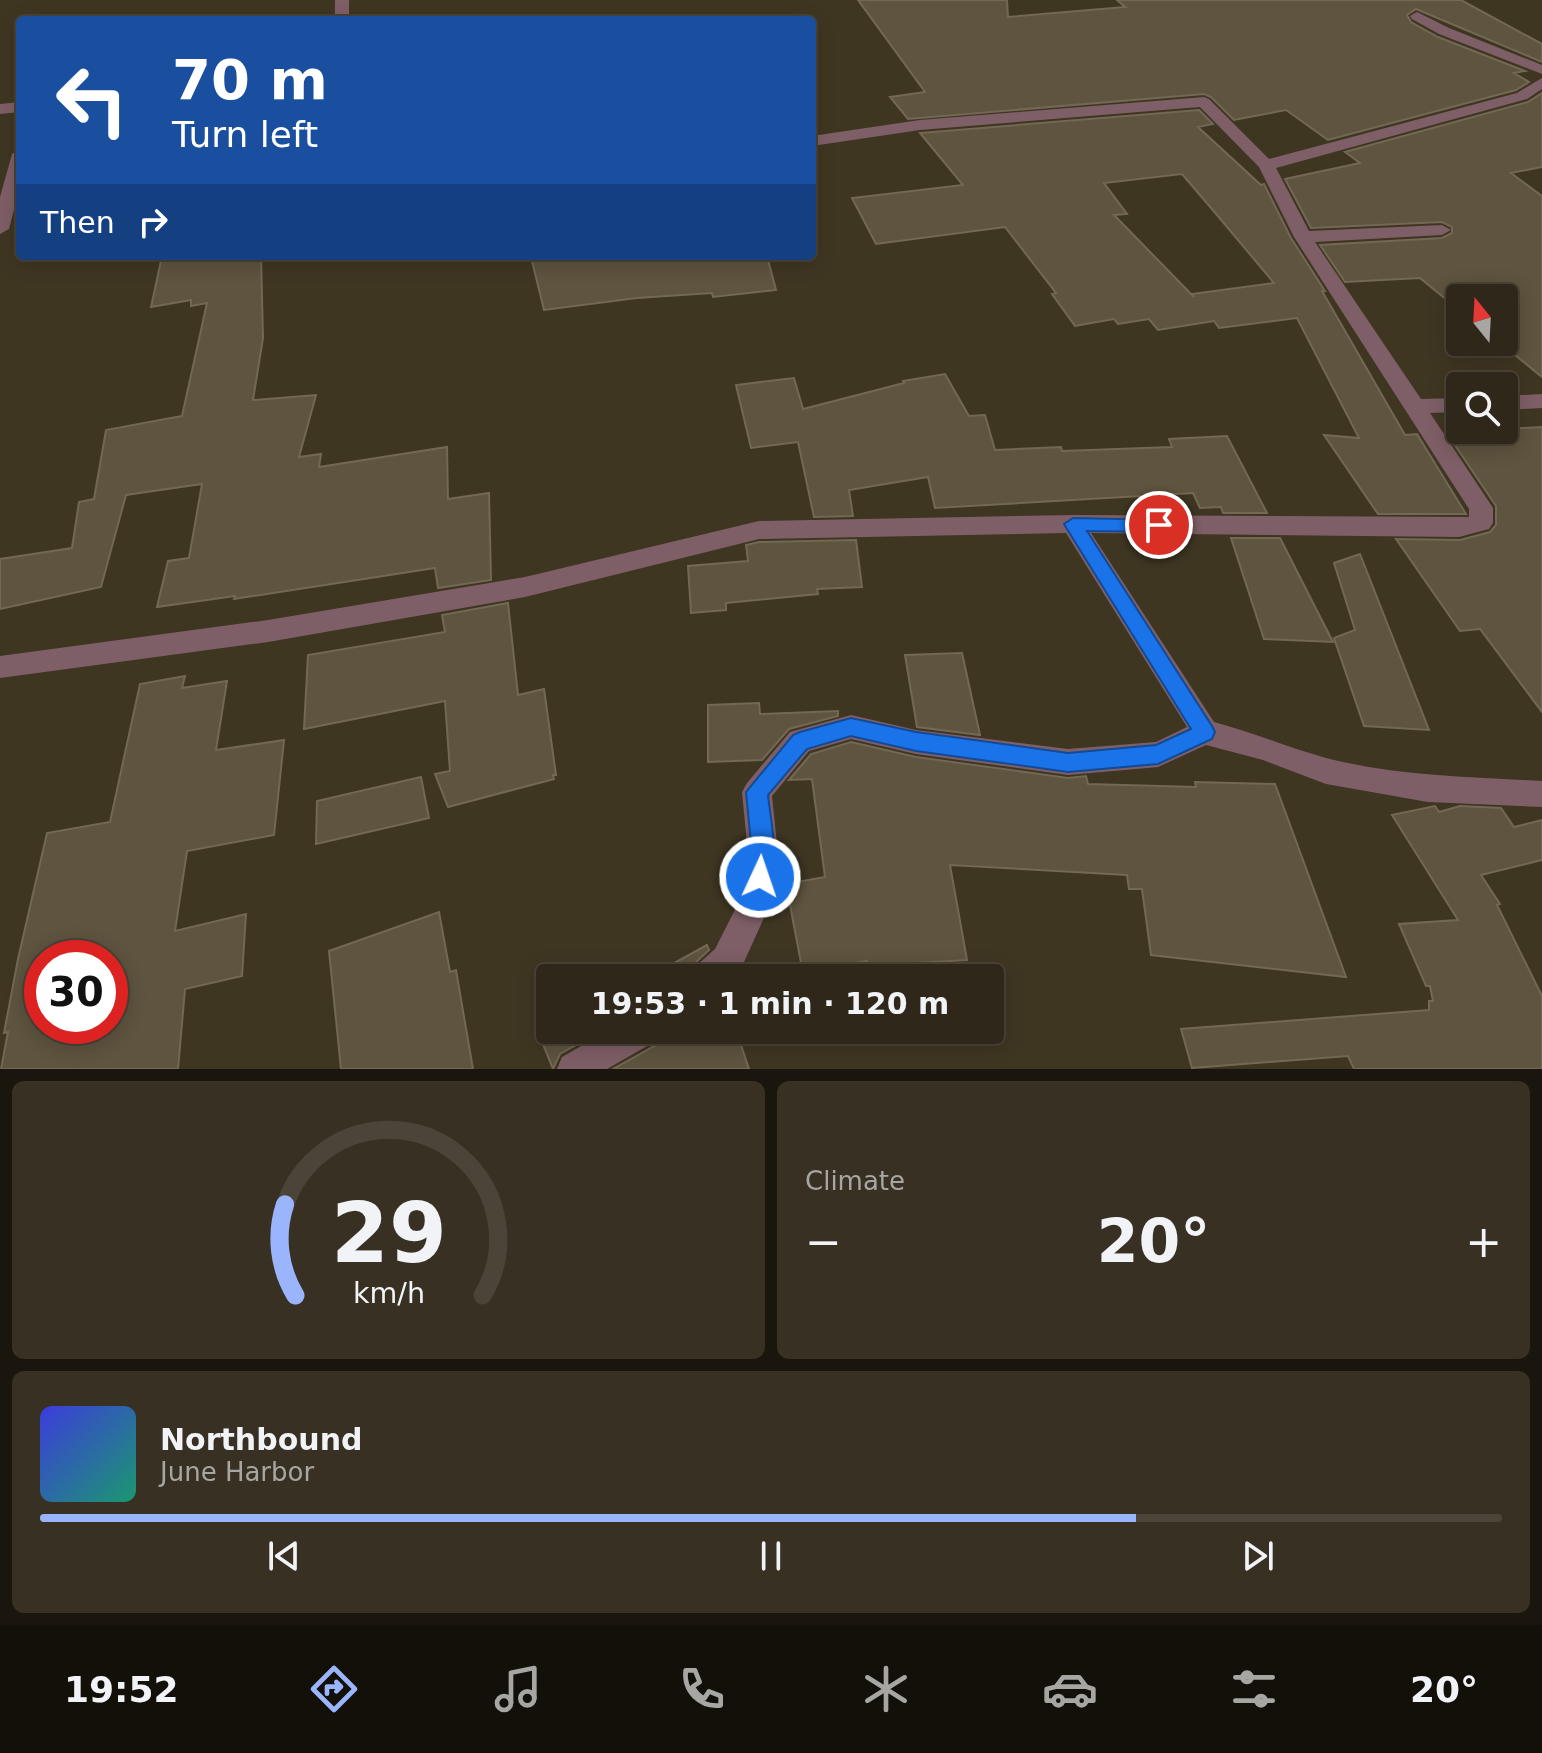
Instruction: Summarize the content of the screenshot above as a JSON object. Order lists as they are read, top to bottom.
{
  "north": "top",
  "page": {
    "turn": ["70 m", "Turn left"],
    "then": "Then",
    "limit": "30",
    "trip": "19:53 · 1 min · 120 m",
    "tile": "Climate",
    "heat": ["−", "20°", "+"],
    "song": ["Northbound", "June Harbor"],
    "tabs": ["19:52", "20°"],
    "gauge": ["29", "km/h"]
  }
}
